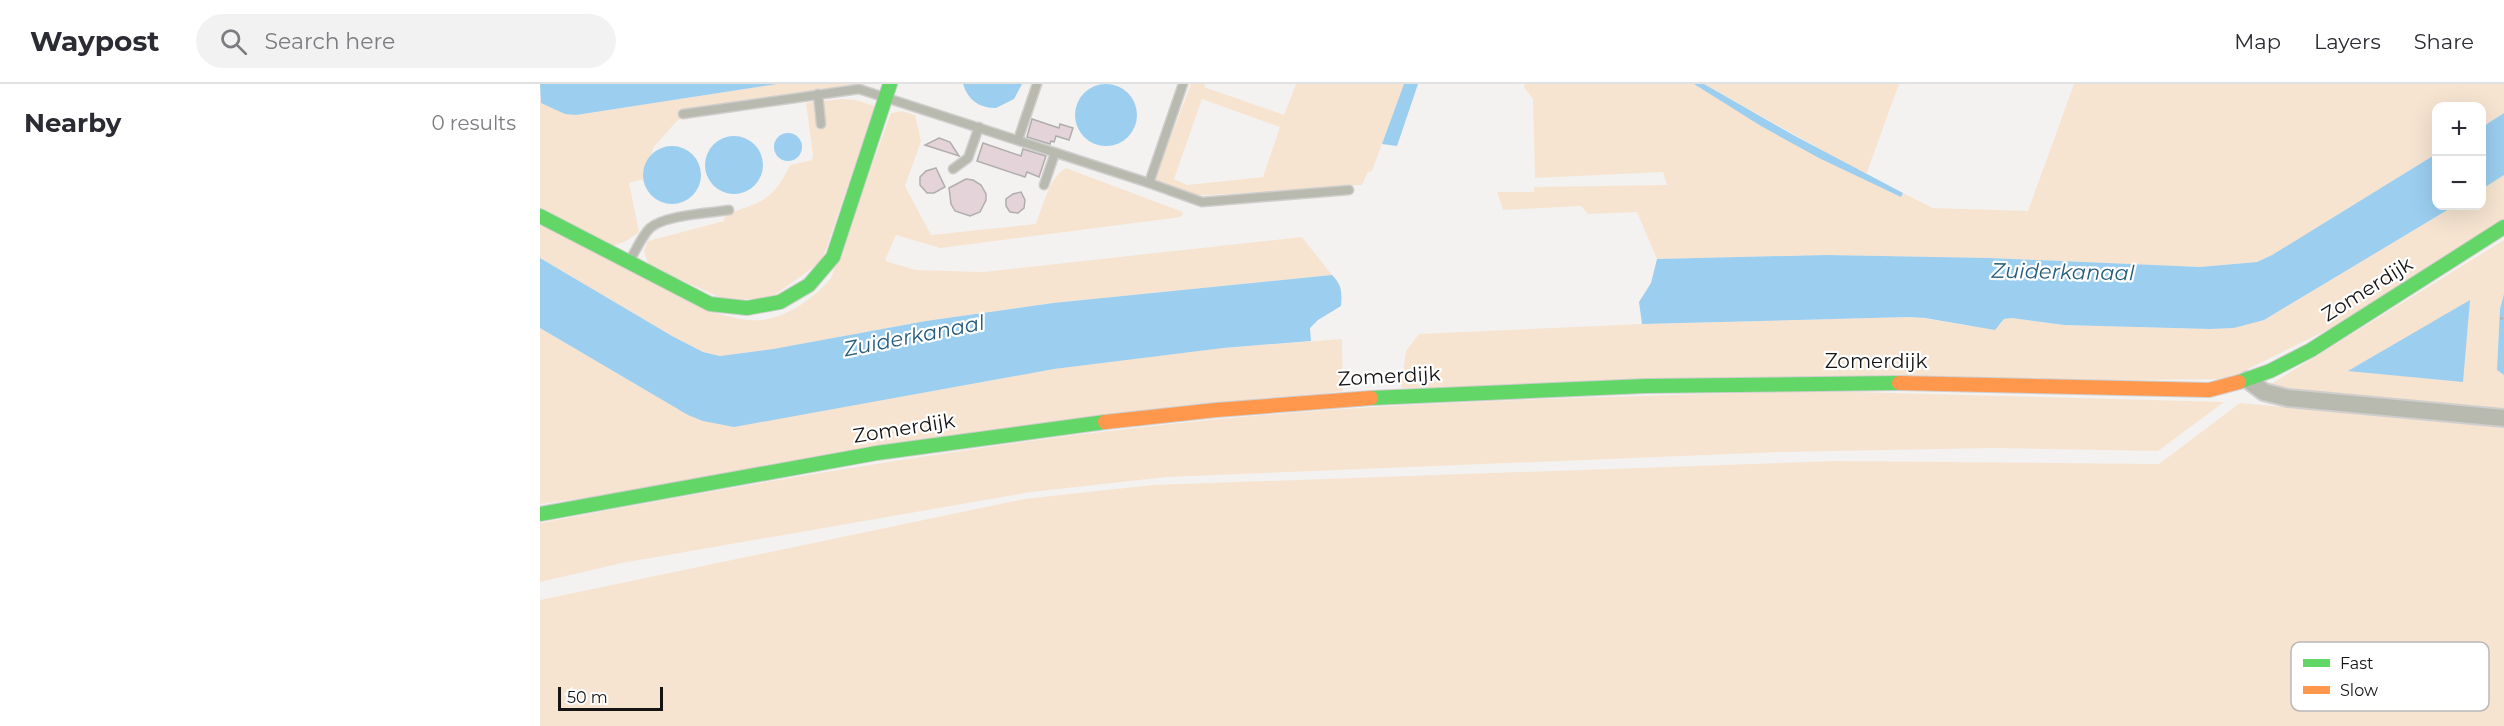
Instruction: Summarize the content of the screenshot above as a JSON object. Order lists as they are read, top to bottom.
{
  "streets": {
    "street": ["Zomerdijk"]
  },
  "water": ["Zuiderkanaal"],
  "legend": ["Fast", "Slow"],
  "scale_bar": "50 m",
  "page": {
    "header": "Waypost",
    "search": "Search here",
    "nav": ["Map", "Layers", "Share"],
    "heading": ["Nearby", "0 results"],
    "map_buttons": ["+", "−"],
    "scale": "50 m"
  }
}
